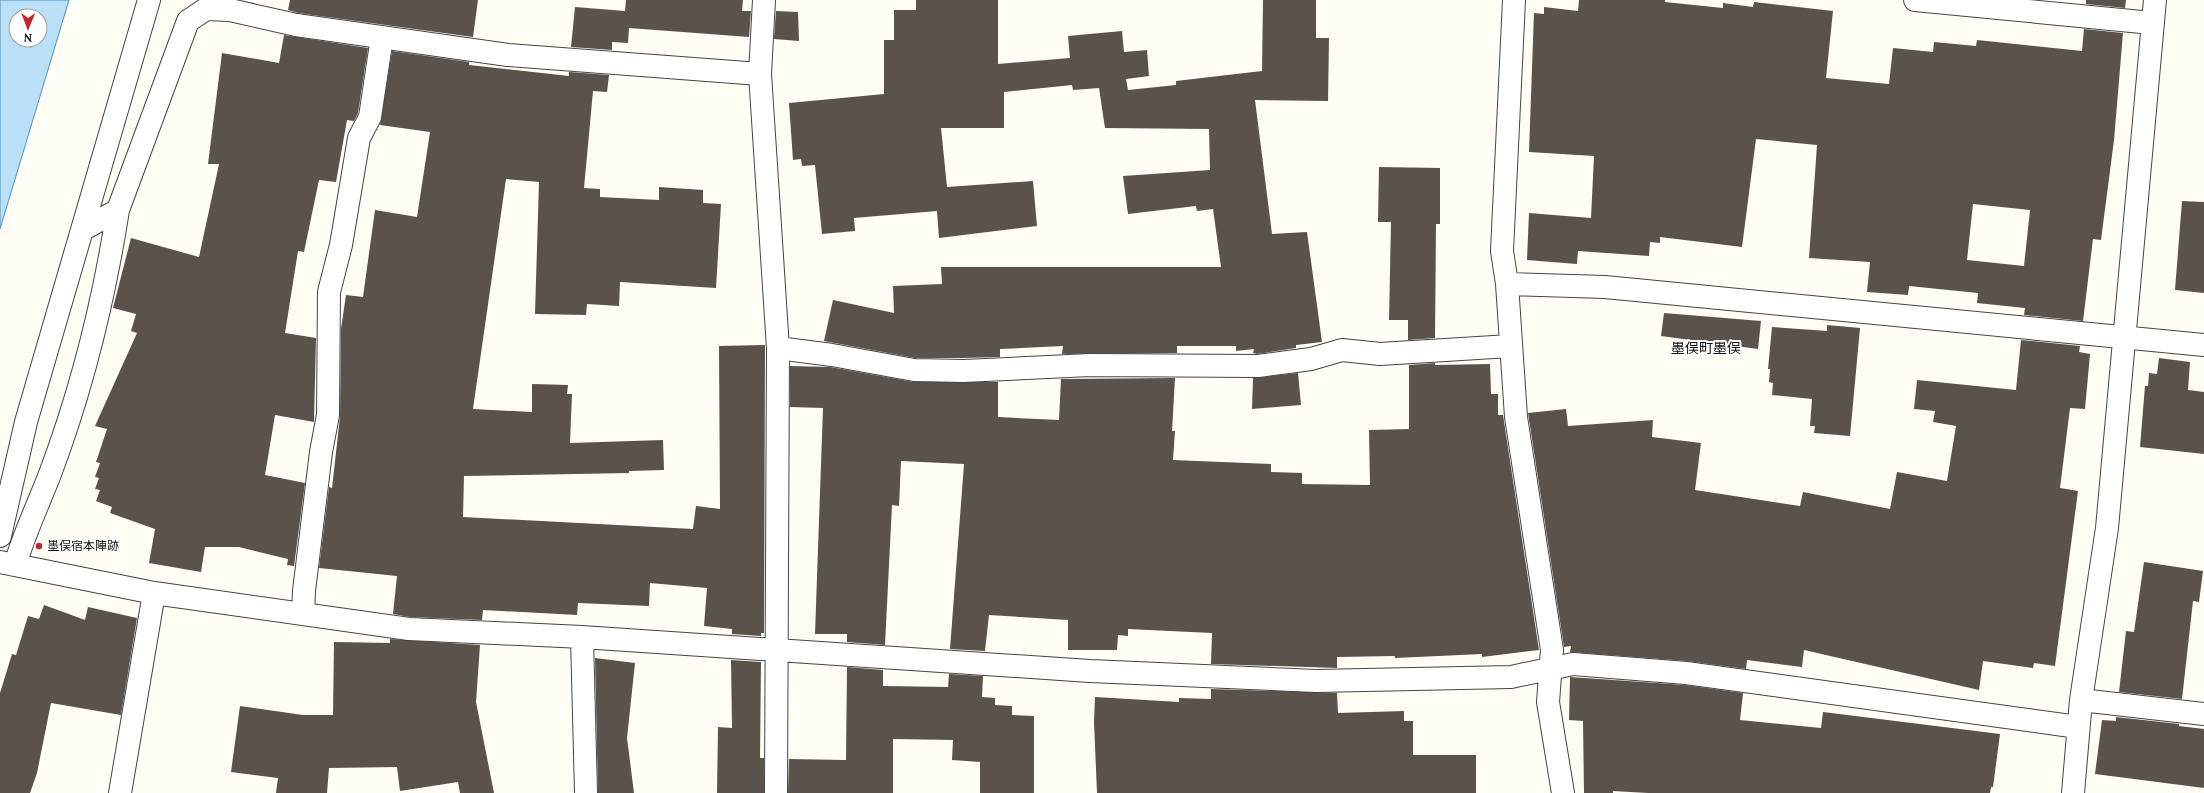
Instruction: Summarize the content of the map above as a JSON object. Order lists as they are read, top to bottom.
{
  "districts": ["墨俣町墨俣"],
  "places": ["墨俣宿本陣跡"],
  "north": "bottom"
}
